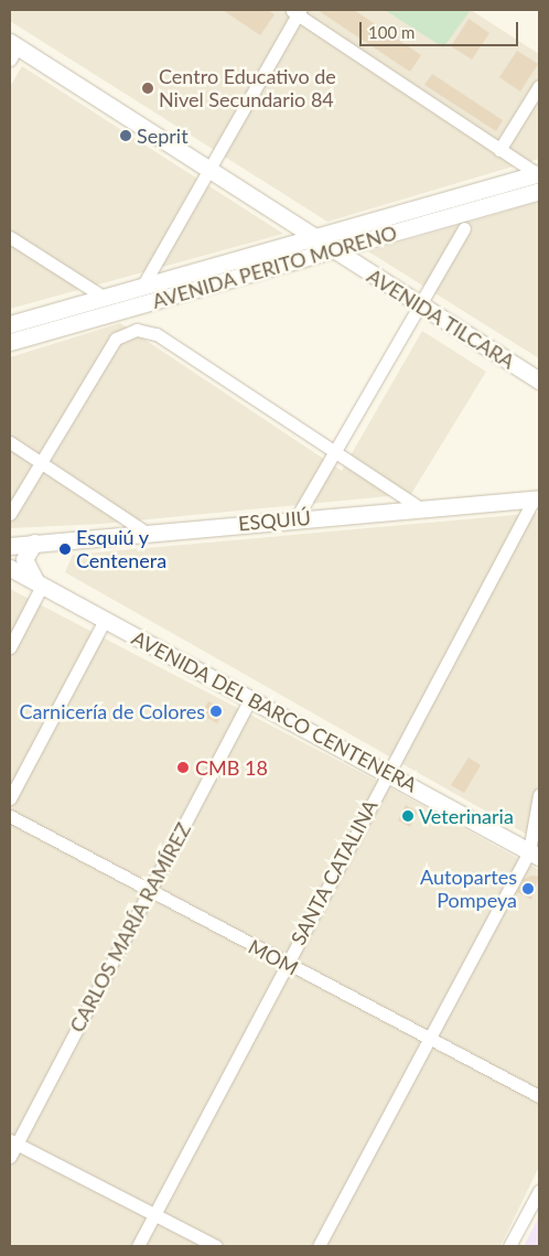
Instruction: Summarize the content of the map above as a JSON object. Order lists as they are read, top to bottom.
{
  "streets": {
    "main road": [
      "AVENIDA PERITO MORENO",
      "AVENIDA TILCARA",
      "ESQUIÚ",
      "AVENIDA DEL BARCO CENTENERA"
    ],
    "street": ["SANTA CATALINA", "CARLOS MARÍA RAMÍREZ", "MOM"]
  },
  "crossings": [
    ["AVENIDA PERITO MORENO", "AVENIDA TILCARA"],
    ["ESQUIÚ", "SANTA CATALINA"],
    ["AVENIDA DEL BARCO CENTENERA", "SANTA CATALINA"],
    ["AVENIDA DEL BARCO CENTENERA", "CARLOS MARÍA RAMÍREZ"],
    ["SANTA CATALINA", "MOM"],
    ["CARLOS MARÍA RAMÍREZ", "MOM"]
  ],
  "places": [
    "Centro Educativo de Nivel Secundario 84",
    "Seprit",
    "Esquiú y Centenera",
    "Carnicería de Colores",
    "CMB 18",
    "Veterinaria",
    "Autopartes Pompeya"
  ],
  "scale_bar": "100 m"
}
